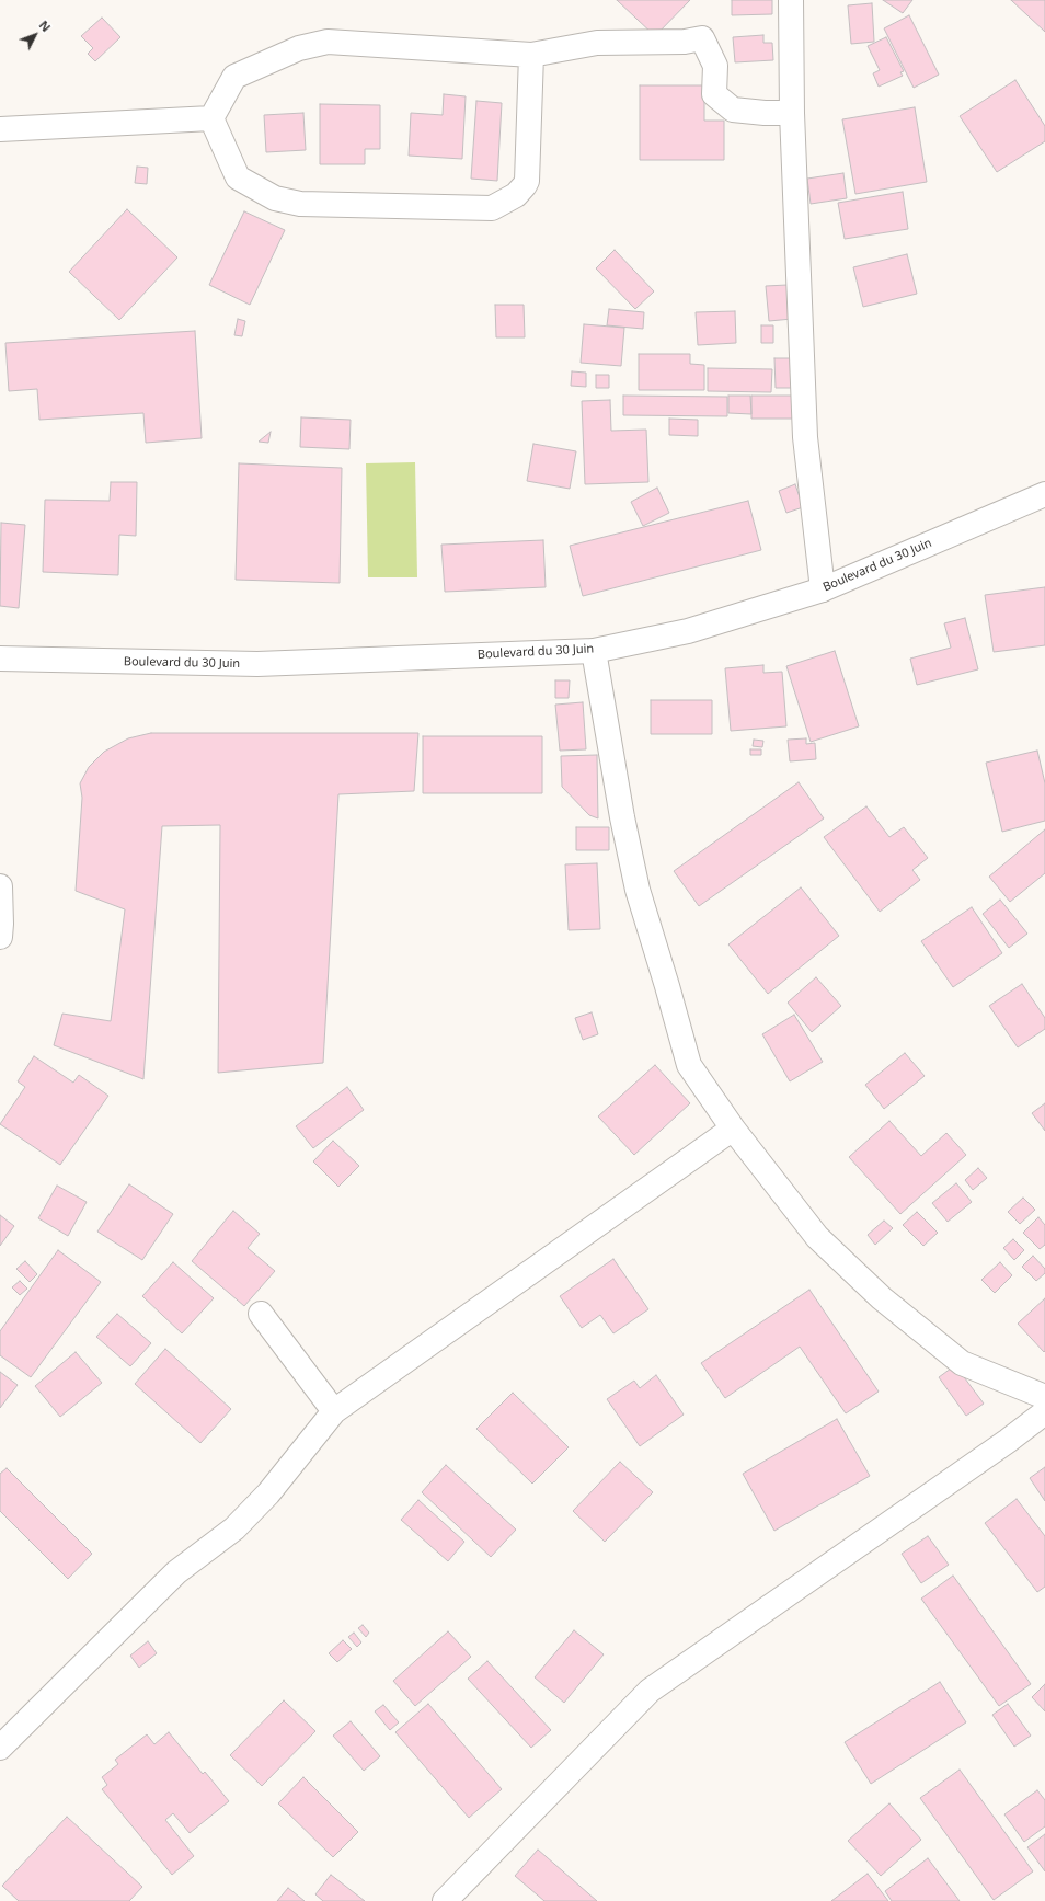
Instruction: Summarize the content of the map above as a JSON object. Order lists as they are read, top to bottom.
{
  "streets": {
    "street": ["Boulevard du 30 Juin"]
  },
  "north": "top right"
}
